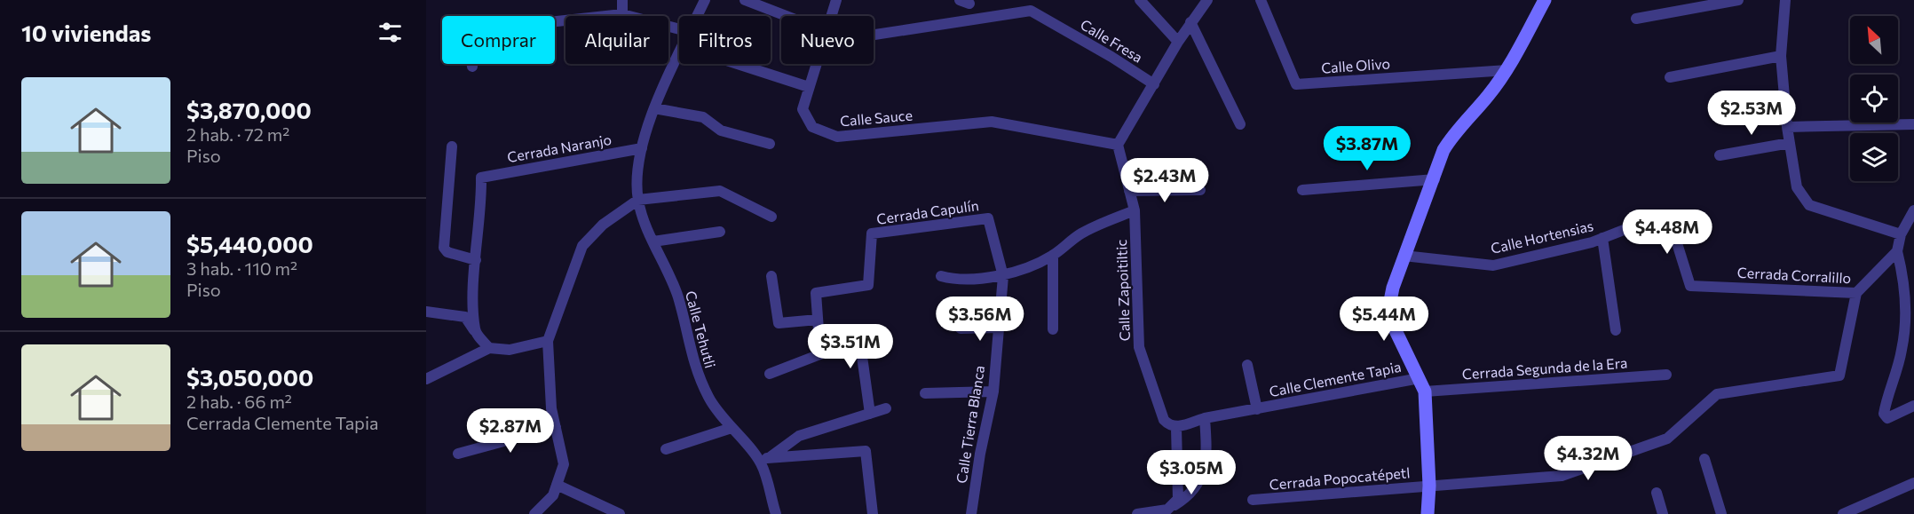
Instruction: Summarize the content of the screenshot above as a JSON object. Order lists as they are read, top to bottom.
{
  "streets": {
    "street": [
      "Calle Fresa",
      "Calle Olivo",
      "Calle Sauce",
      "Cerrada Naranjo",
      "Cerrada Capulín",
      "Calle Hortensias",
      "Cerrada Corralillo",
      "Calle Zapoitiltic",
      "Calle Tehutli",
      "Cerrada Segunda de la Era",
      "Calle Clemente Tapia",
      "Calle Tierra Blanca",
      "Cerrada Popocatépetl"
    ]
  },
  "crossings": [
    ["Calle Sauce", "Calle Zapoitiltic"],
    ["Cerrada Naranjo", "Calle Tehutli"],
    ["Cerrada Capulín", "Calle Tierra Blanca"],
    ["Calle Hortensias", "Cerrada Corralillo"],
    ["Cerrada Corralillo", "Cerrada Popocatépetl"]
  ],
  "north": "top left",
  "page": {
    "heading": "10 viviendas",
    "chip": [
      "Comprar",
      "Alquilar",
      "Filtros",
      "Nuevo"
    ],
    "list": [
      {
        "name": "$3,870,000",
        "note": "2 hab. · 72 m² · Piso"
      },
      {
        "name": "$5,440,000",
        "note": "3 hab. · 110 m² · Piso"
      },
      {
        "name": "$3,050,000",
        "note": "2 hab. · 66 m² · Cerrada Clemente Tapia"
      }
    ],
    "price": [
      "$2.53M",
      "$3.87M",
      "$2.43M",
      "$4.48M",
      "$3.56M",
      "$5.44M",
      "$3.51M",
      "$2.87M",
      "$4.32M",
      "$3.05M"
    ]
  }
}
